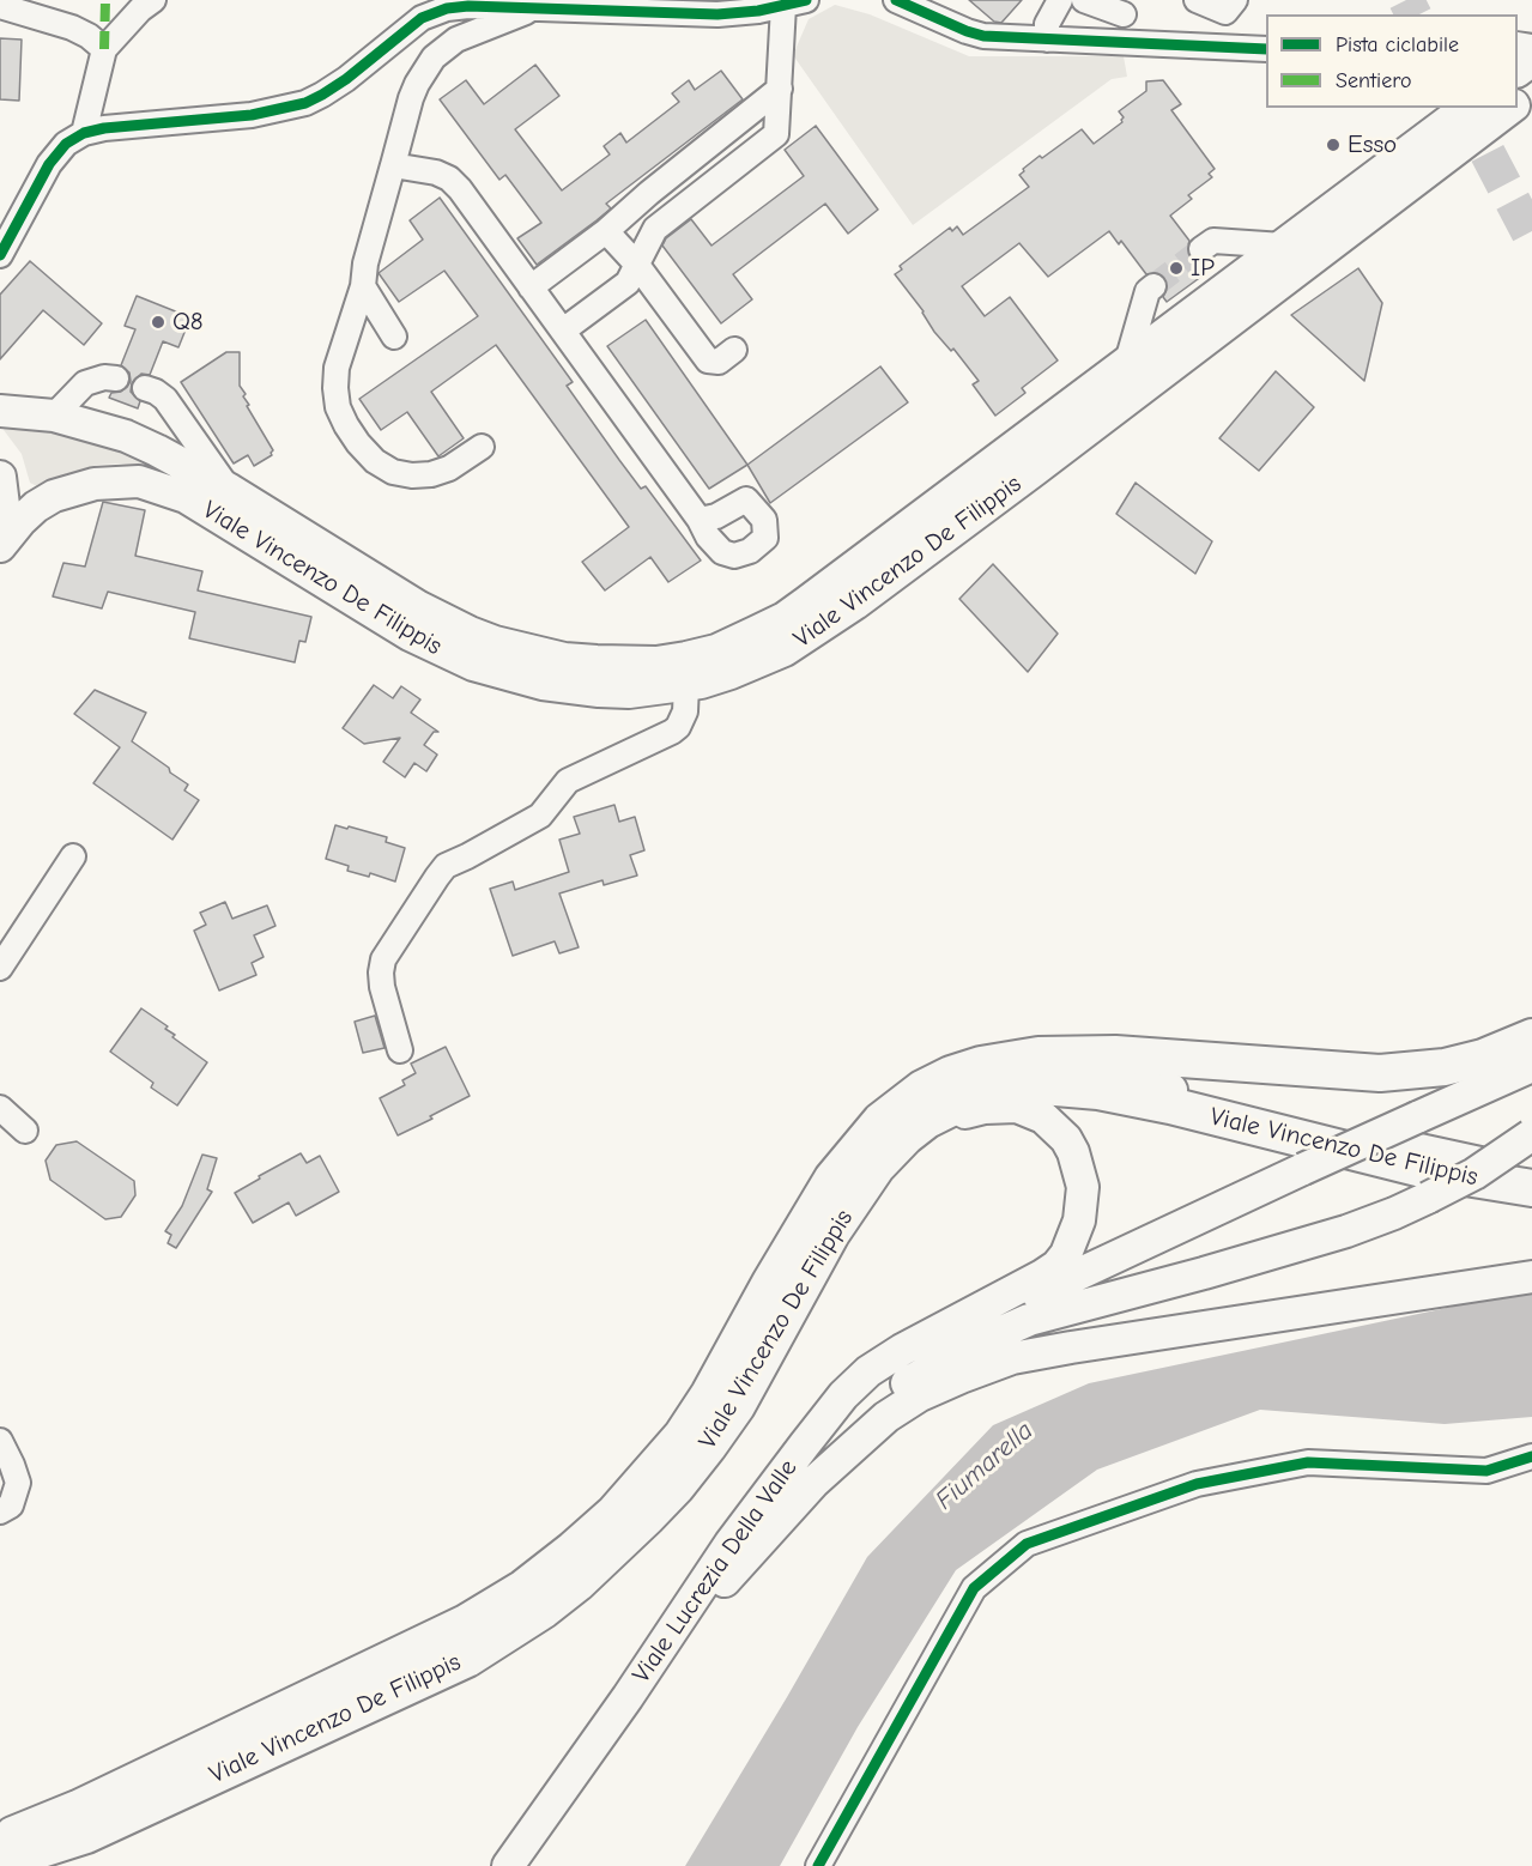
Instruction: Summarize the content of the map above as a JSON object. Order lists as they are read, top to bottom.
{
  "streets": {
    "highway": ["Viale Vincenzo De Filippis"],
    "main road": ["Viale Lucrezia Della Valle"]
  },
  "water": ["Fiumarella"],
  "places": ["Esso", "IP", "Q8"],
  "legend": ["Pista ciclabile", "Sentiero"]
}
